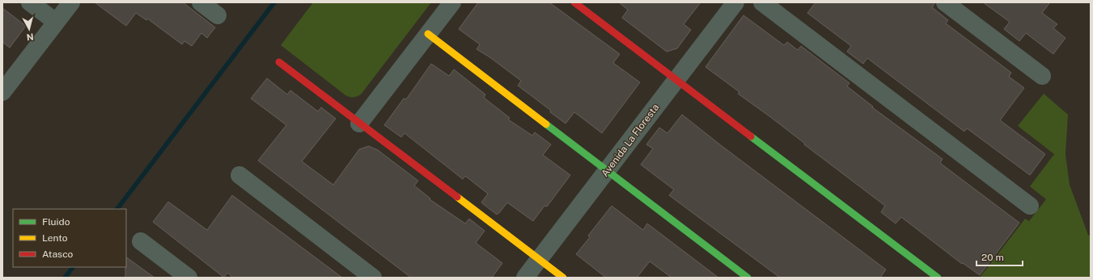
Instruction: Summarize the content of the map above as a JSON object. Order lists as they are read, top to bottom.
{
  "streets": {
    "street": ["Avenida La Floresta"]
  },
  "legend": ["Fluido", "Lento", "Atasco"],
  "scale_bar": "20 m",
  "north": "bottom"
}
